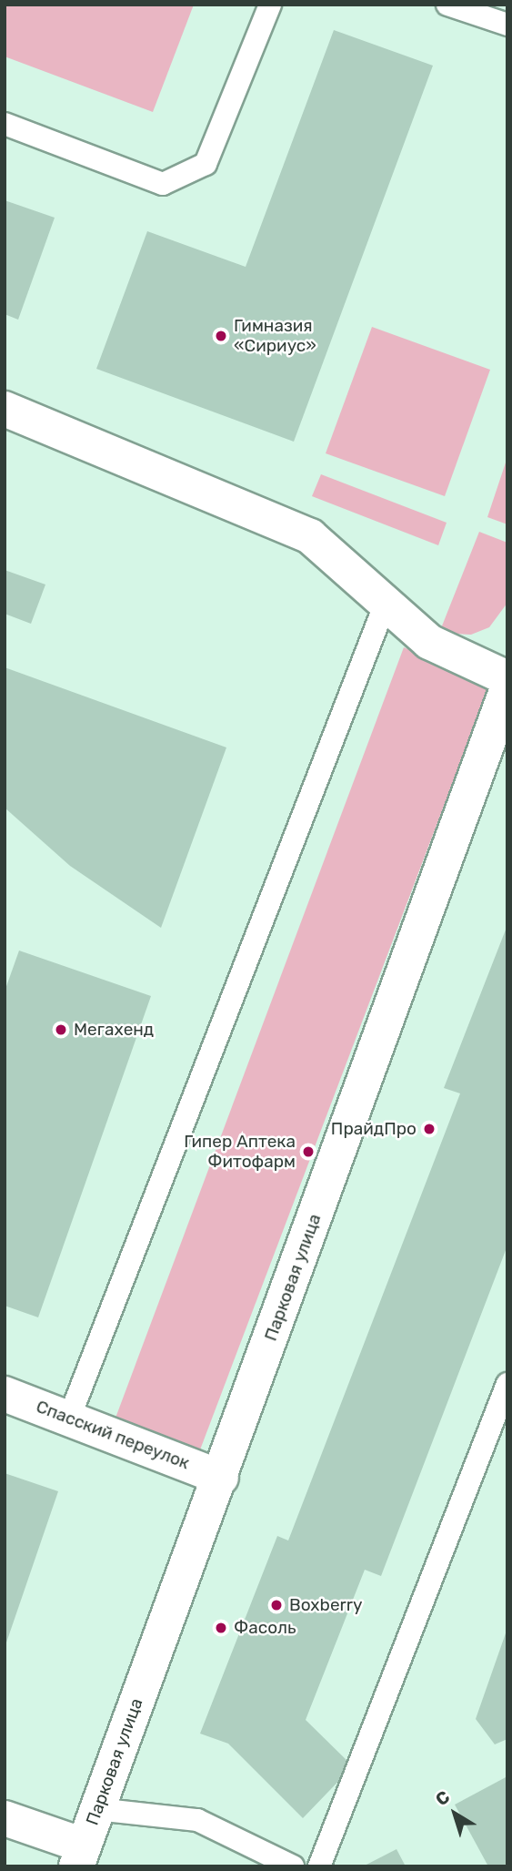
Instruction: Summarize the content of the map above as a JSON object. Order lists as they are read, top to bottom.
{
  "streets": {
    "street": ["Парковая улица", "Спасский переулок"]
  },
  "crossings": [
    ["Парковая улица", "Спасский переулок"]
  ],
  "places": [
    "Гимназия «Сириус»",
    "Мегахенд",
    "ПрайдПро",
    "Гипер Аптека Фитофарм",
    "Boxberry",
    "Фасоль"
  ],
  "north": "top left"
}
